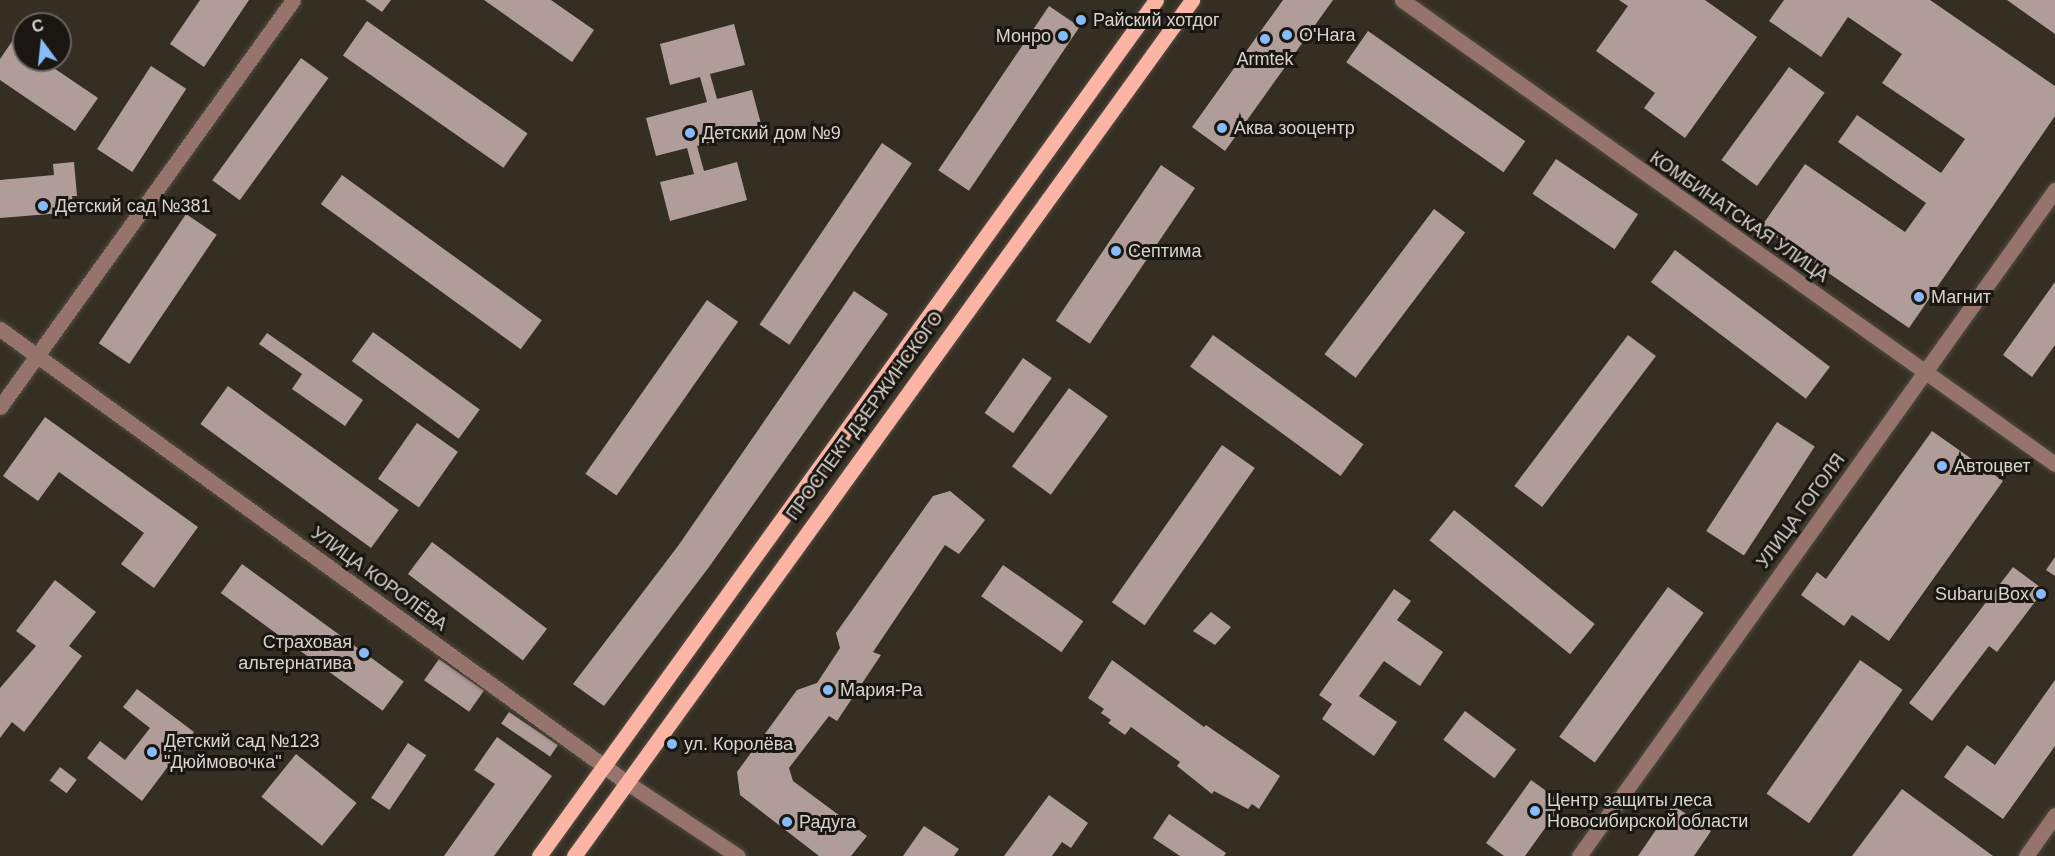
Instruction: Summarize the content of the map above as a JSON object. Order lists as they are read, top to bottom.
{
  "streets": {
    "main road": ["ПРОСПЕКТ ДЗЕРЖИНСКОГО"],
    "street": ["КОМБИНАТСКАЯ УЛИЦА", "УЛИЦА ГОГОЛЯ", "УЛИЦА КОРОЛЁВА"]
  },
  "crossings": [
    ["КОМБИНАТСКАЯ УЛИЦА", "УЛИЦА ГОГОЛЯ"],
    ["ПРОСПЕКТ ДЗЕРЖИНСКОГО", "УЛИЦА КОРОЛЁВА"]
  ],
  "places": [
    "Райский хотдог",
    "O'Hara",
    "Монро",
    "Armtek",
    "Аква зооцентр",
    "Детский дом №9",
    "Детский сад №381",
    "Септима",
    "Магнит",
    "Автоцвет",
    "Subaru Box",
    "Страховая альтернатива",
    "Мария-Ра",
    "ул. Королёва",
    "Детский сад №123 \"Дюймовочка\"",
    "Центр защиты леса Новосибирской области",
    "Радуга"
  ],
  "north": "top"
}
